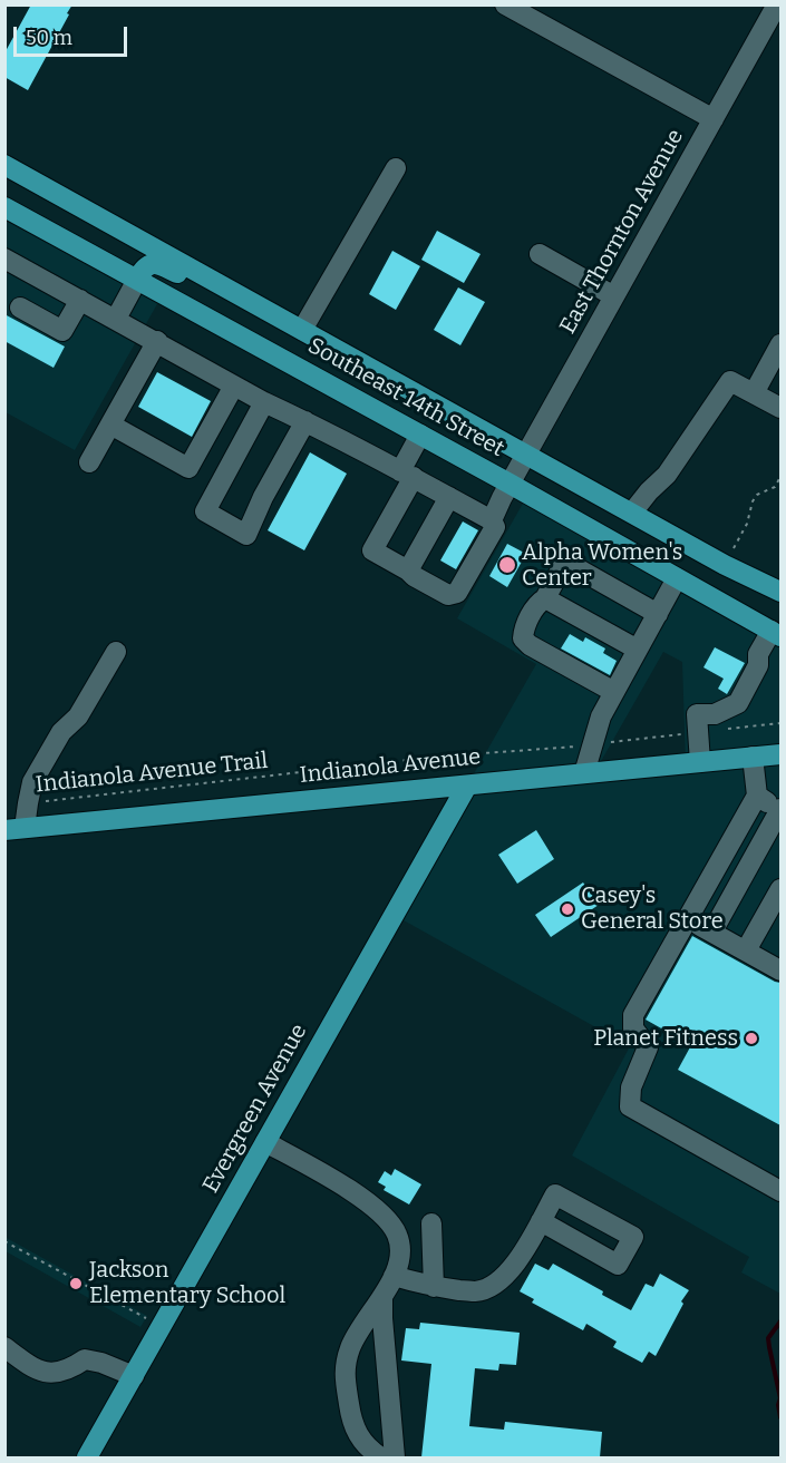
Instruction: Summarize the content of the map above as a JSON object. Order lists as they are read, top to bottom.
{
  "streets": {
    "main road": ["Southeast 14th Street", "Indianola Avenue", "Evergreen Avenue"],
    "street": ["East Thornton Avenue"],
    "path": ["Indianola Avenue Trail"]
  },
  "crossings": [
    ["East Thornton Avenue", "Southeast 14th Street"],
    ["Indianola Avenue", "Evergreen Avenue"]
  ],
  "places": [
    "Alpha Women's Center",
    "Casey's General Store",
    "Planet Fitness",
    "Jackson Elementary School"
  ],
  "scale_bar": "50 m"
}
